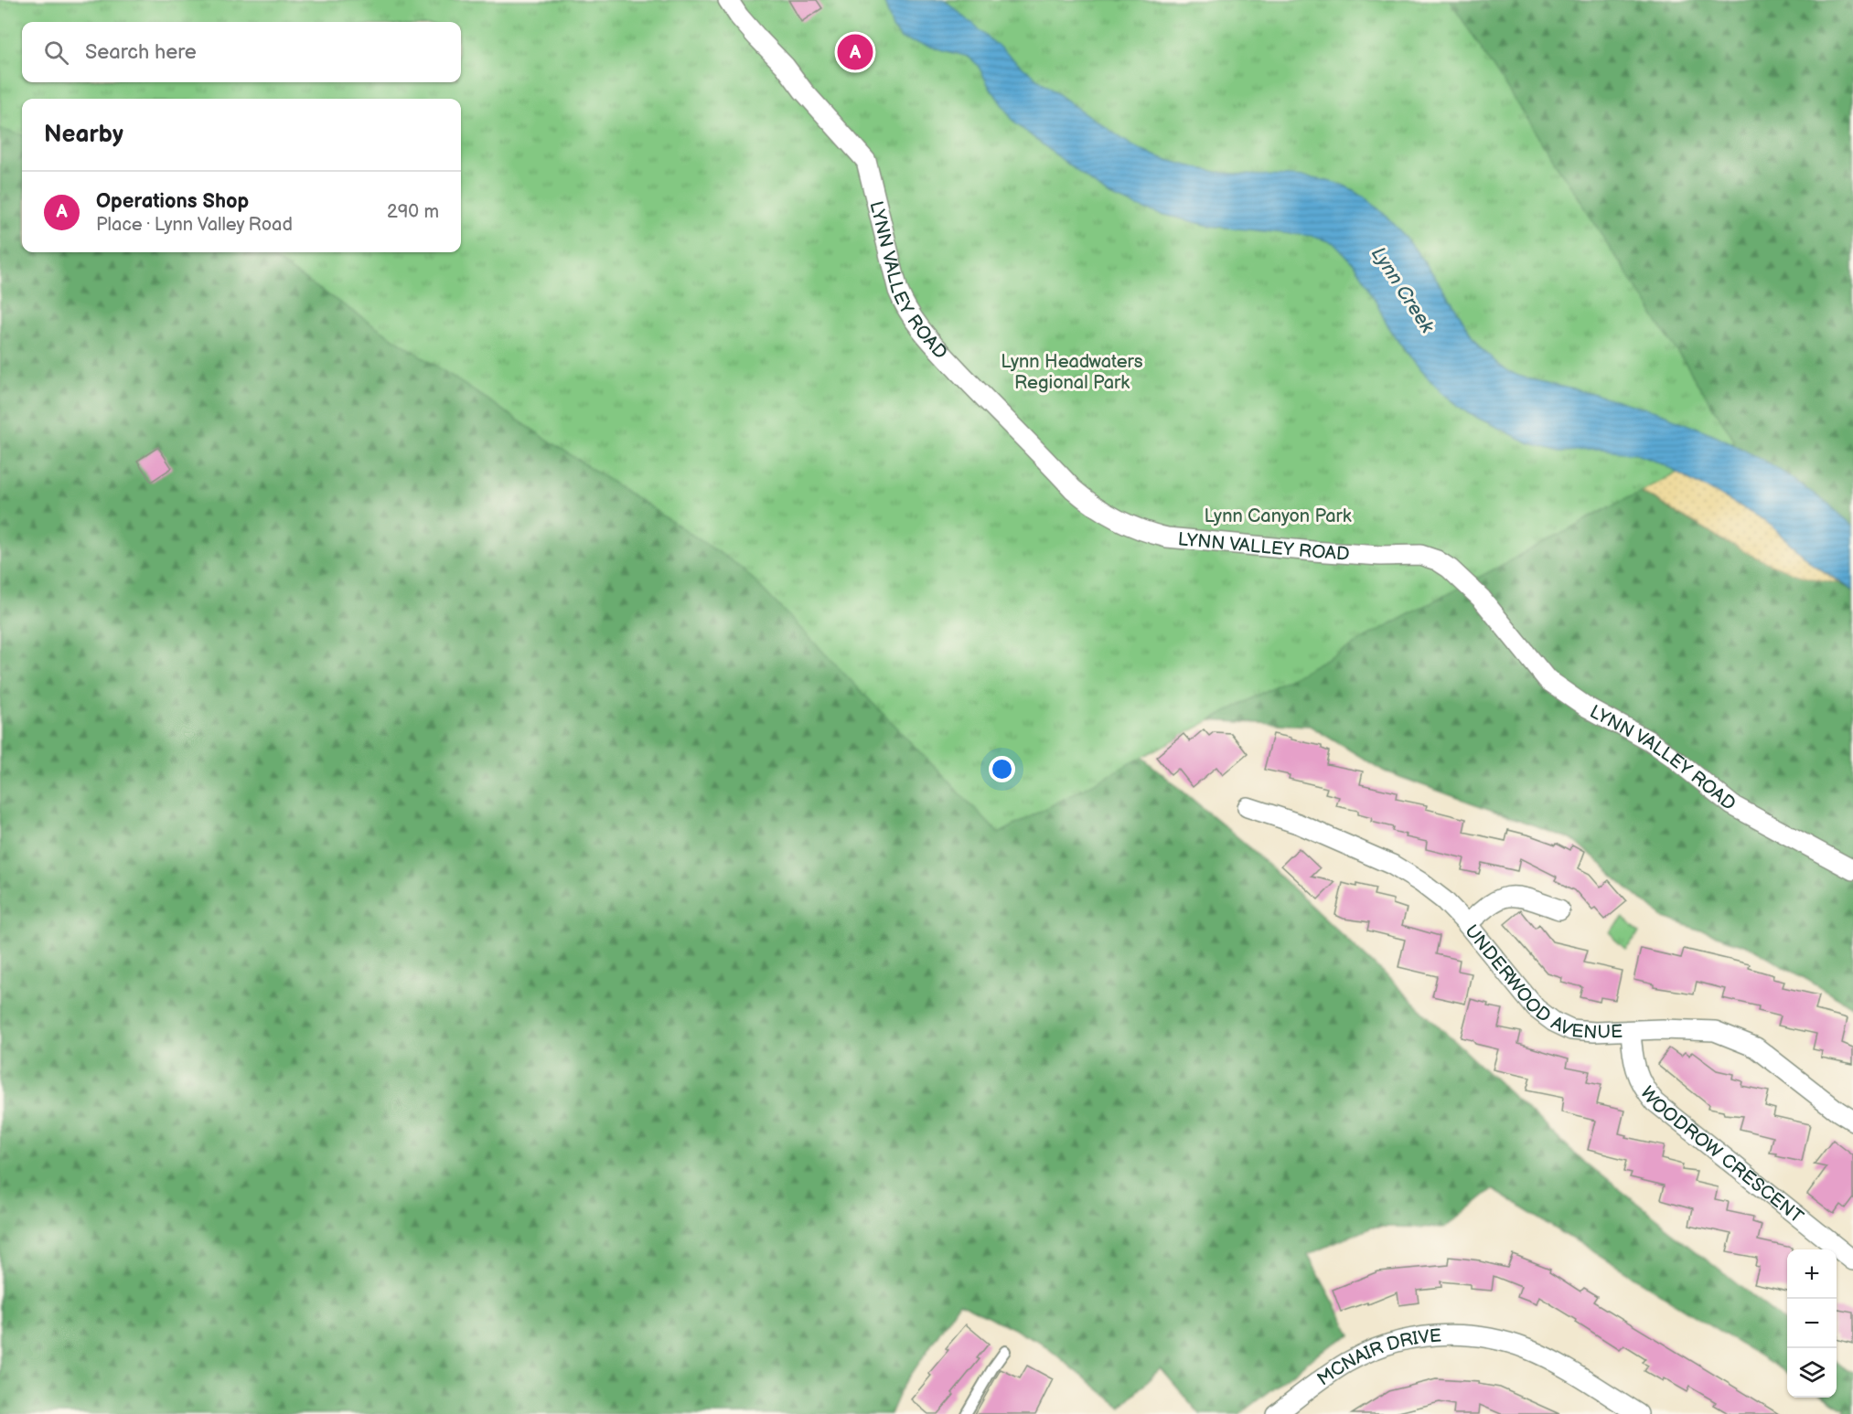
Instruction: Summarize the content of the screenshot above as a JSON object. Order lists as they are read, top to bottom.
{
  "streets": {
    "street": [
      "LYNN VALLEY ROAD",
      "UNDERWOOD AVENUE",
      "WOODROW CRESCENT",
      "MCNAIR DRIVE"
    ]
  },
  "crossings": [
    ["UNDERWOOD AVENUE", "WOODROW CRESCENT"]
  ],
  "water": ["Lynn Creek"],
  "parks": ["Lynn Headwaters Regional Park", "Lynn Canyon Park"],
  "page": {
    "search": "Search here",
    "pins": "A",
    "heading": "Nearby",
    "list": [
      {
        "mark": "A",
        "name": "Operations Shop",
        "note": "Place · Lynn Valley Road",
        "value": "290 m"
      }
    ],
    "map_buttons": ["+", "−"]
  }
}
